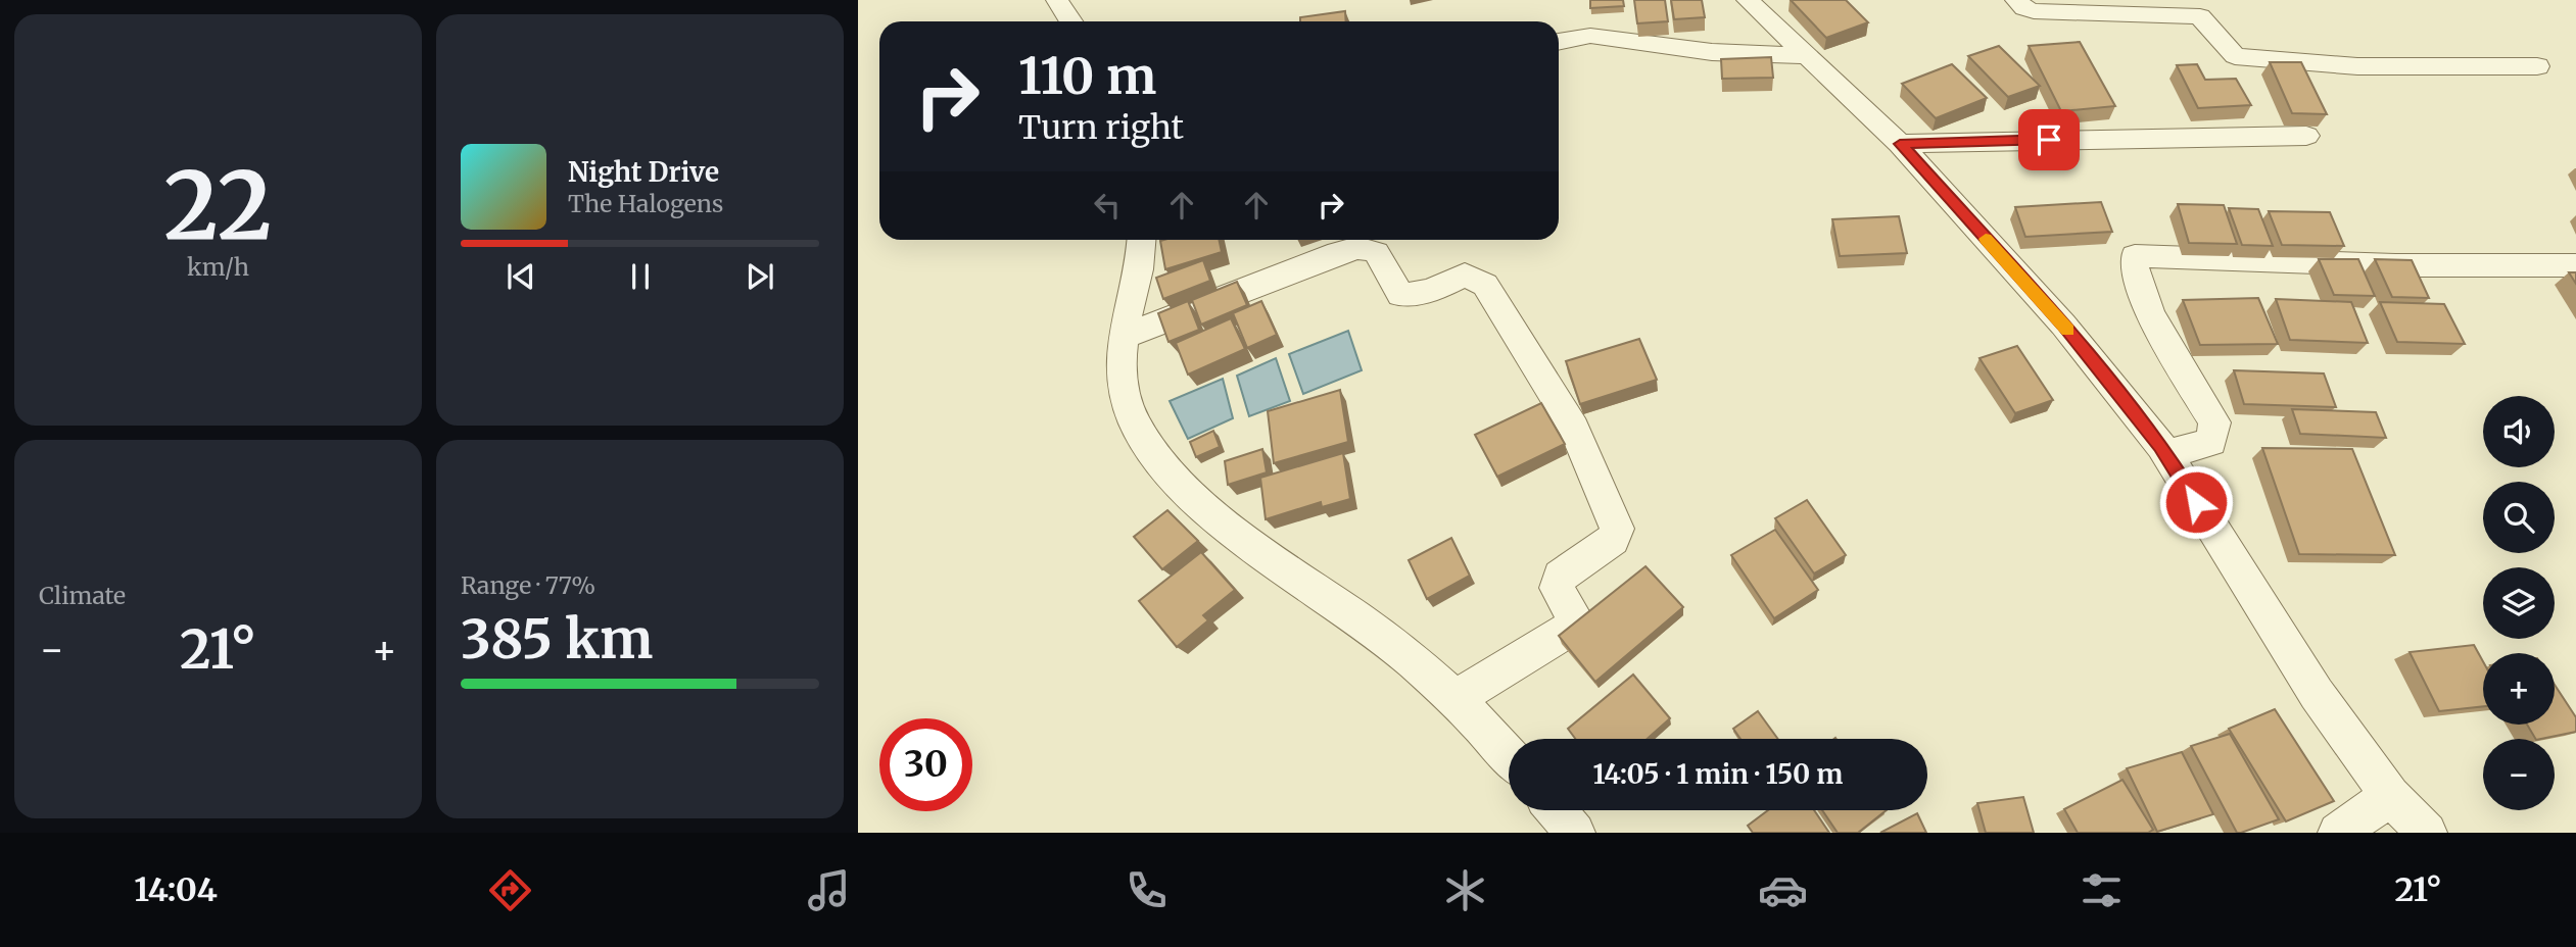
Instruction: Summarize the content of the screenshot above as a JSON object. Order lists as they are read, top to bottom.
{
  "page": {
    "tile": [
      ["22", "km/h"],
      "Climate",
      ["Range · 77%", "385 km"]
    ],
    "turn": ["110 m", "Turn right"],
    "song": ["Night Drive", "The Halogens"],
    "map_buttons": ["+", "−"],
    "heat": ["−", "21°", "+"],
    "limit": "30",
    "trip": "14:05 · 1 min · 150 m",
    "tabs": ["14:04", "21°"]
  }
}
